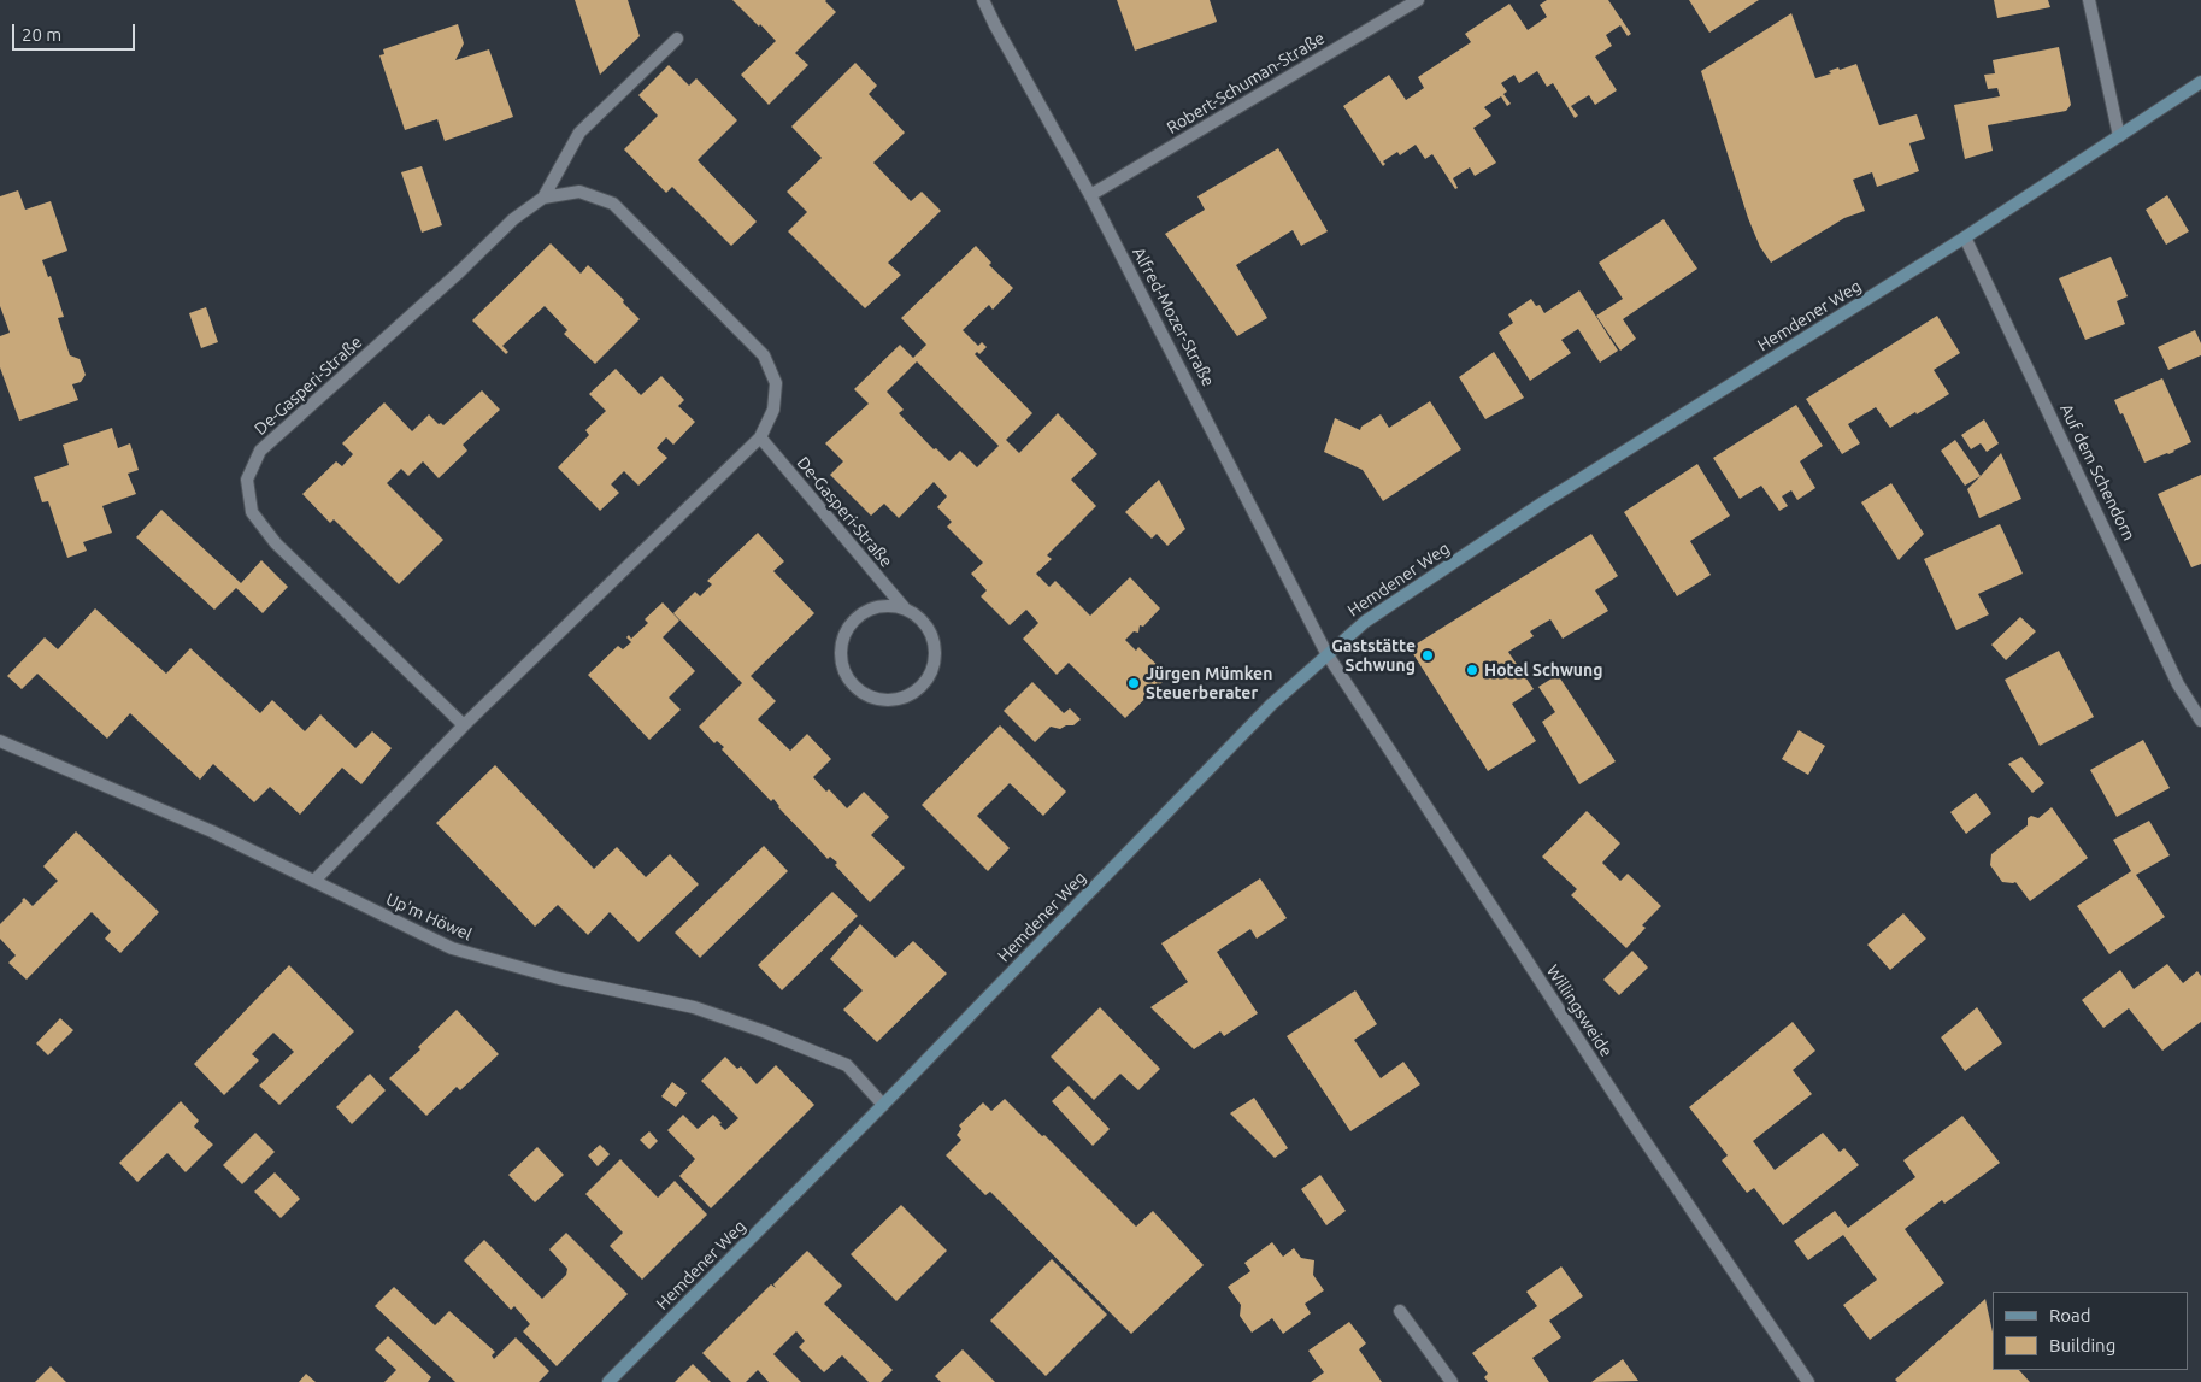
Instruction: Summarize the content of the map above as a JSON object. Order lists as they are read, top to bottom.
{
  "streets": {
    "street": [
      "Robert-Schuman-Straße",
      "Hemdener Weg",
      "Alfred-Mozer-Straße",
      "De-Gasperi-Straße",
      "Auf dem Schendorn",
      "Up'm Höwel",
      "Willingsweide"
    ]
  },
  "crossings": [
    ["Robert-Schuman-Straße", "Alfred-Mozer-Straße"],
    ["Hemdener Weg", "Alfred-Mozer-Straße"],
    ["Hemdener Weg", "Auf dem Schendorn"],
    ["Hemdener Weg", "Up'm Höwel"],
    ["Hemdener Weg", "Willingsweide"],
    ["Alfred-Mozer-Straße", "Willingsweide"],
    ["De-Gasperi-Straße", "Up'm Höwel"]
  ],
  "places": ["Gaststätte Schwung", "Hotel Schwung", "Jürgen Mümken Steuerberater"],
  "legend": ["Road", "Building"],
  "scale_bar": "20 m"
}
